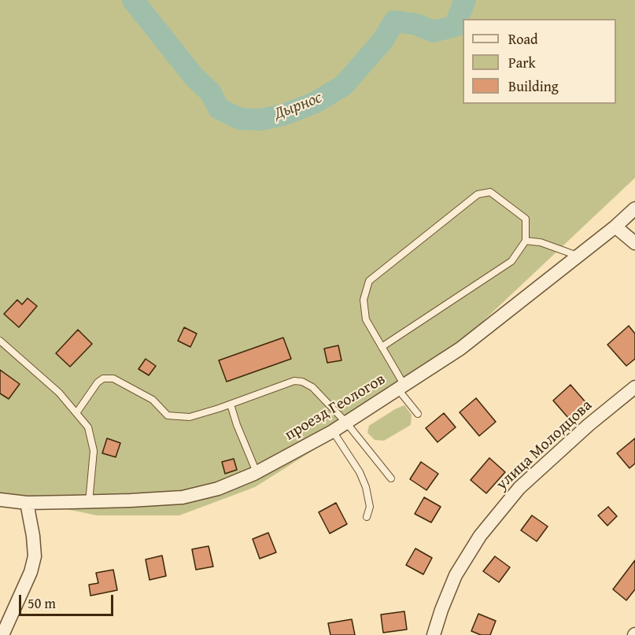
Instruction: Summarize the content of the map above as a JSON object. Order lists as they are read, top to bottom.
{
  "streets": {
    "street": ["проезд Геологов", "улица Молодцова"]
  },
  "water": ["Дырнос"],
  "legend": ["Road", "Park", "Building"],
  "scale_bar": "50 m"
}
